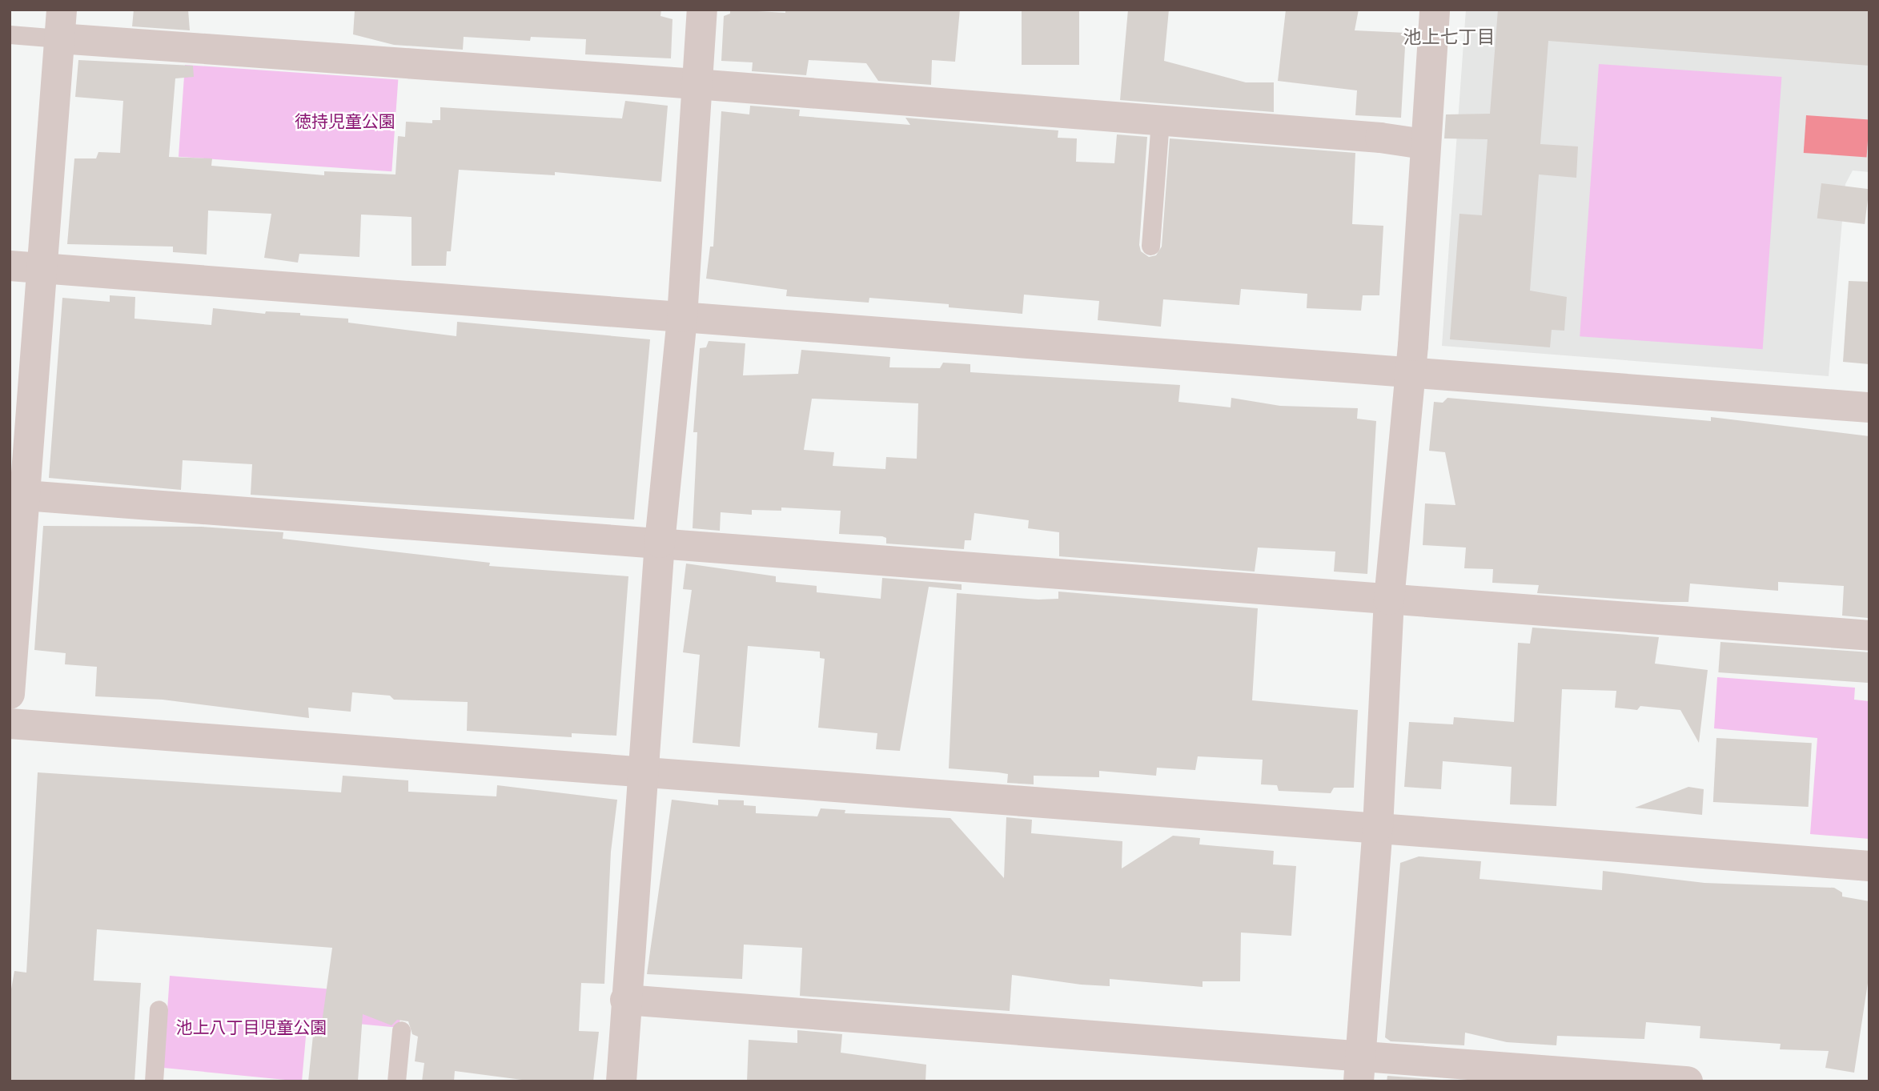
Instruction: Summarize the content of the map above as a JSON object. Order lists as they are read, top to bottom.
{
  "districts": ["池上七丁目"],
  "parks": ["徳持児童公園", "池上八丁目児童公園"]
}
